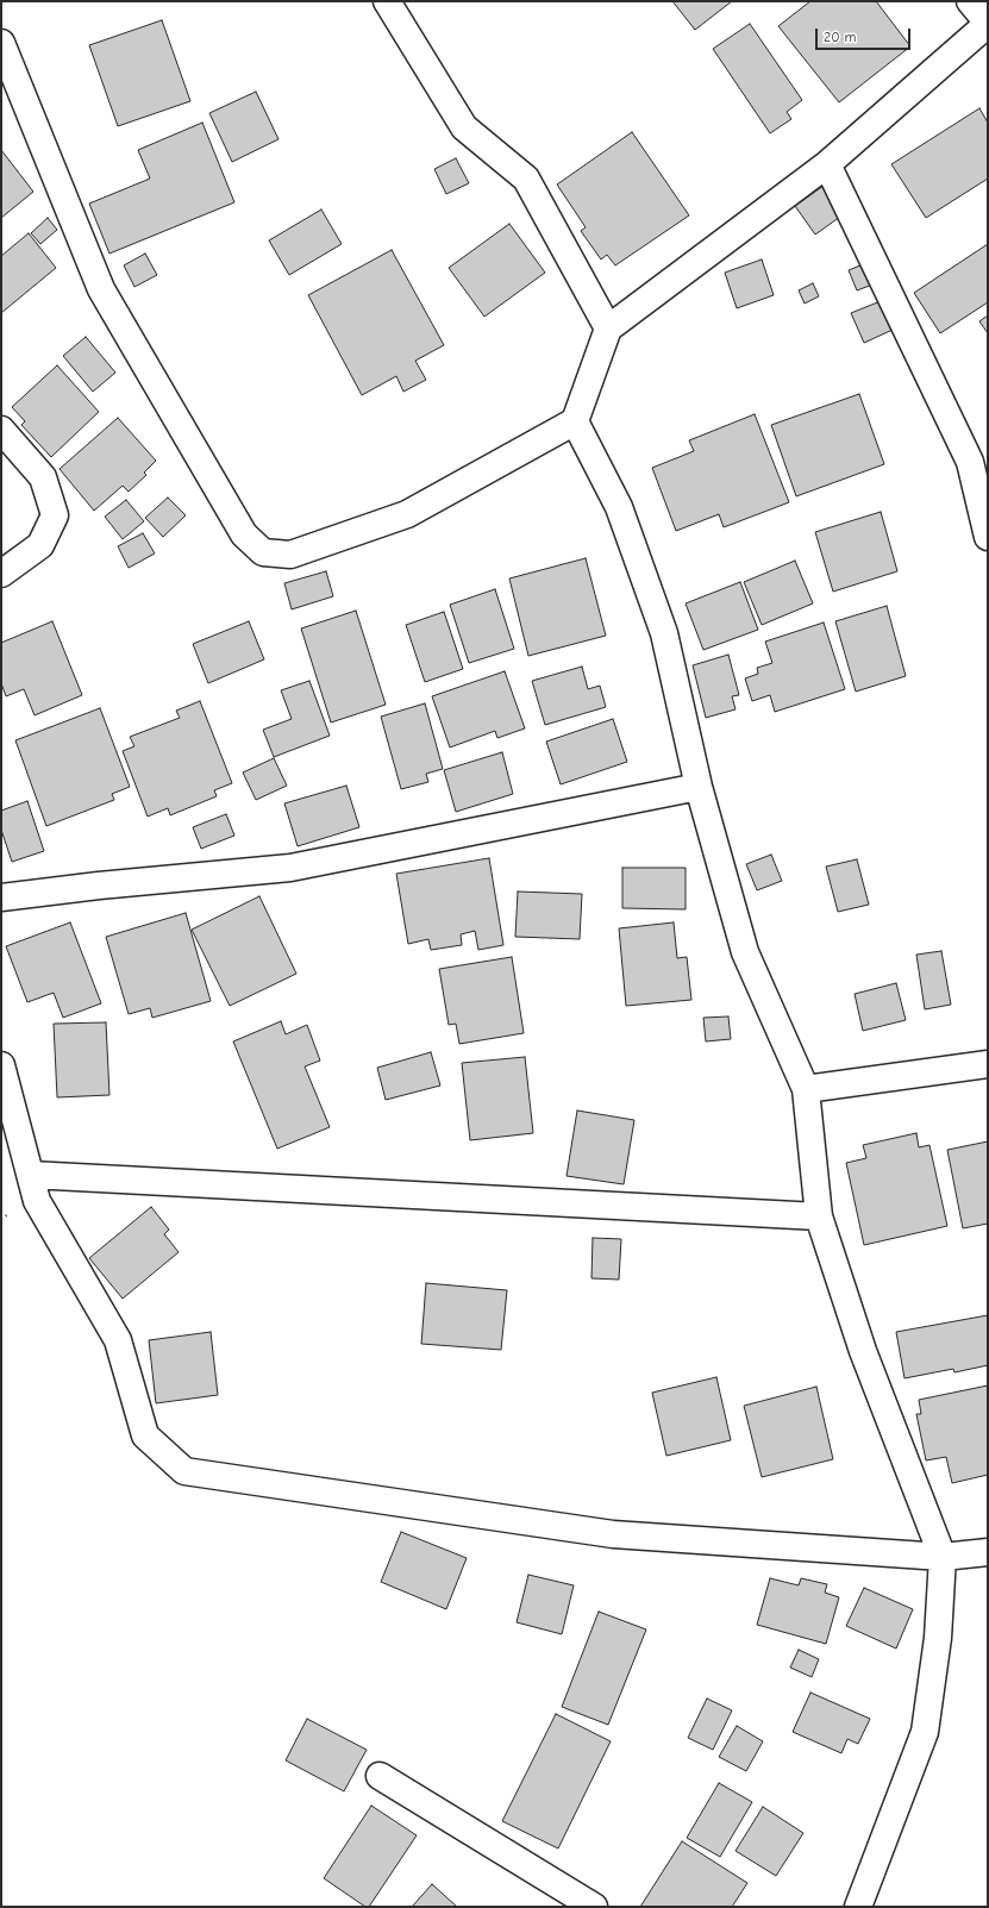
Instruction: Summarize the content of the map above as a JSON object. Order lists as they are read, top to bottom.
{
  "scale_bar": "20 m"
}
